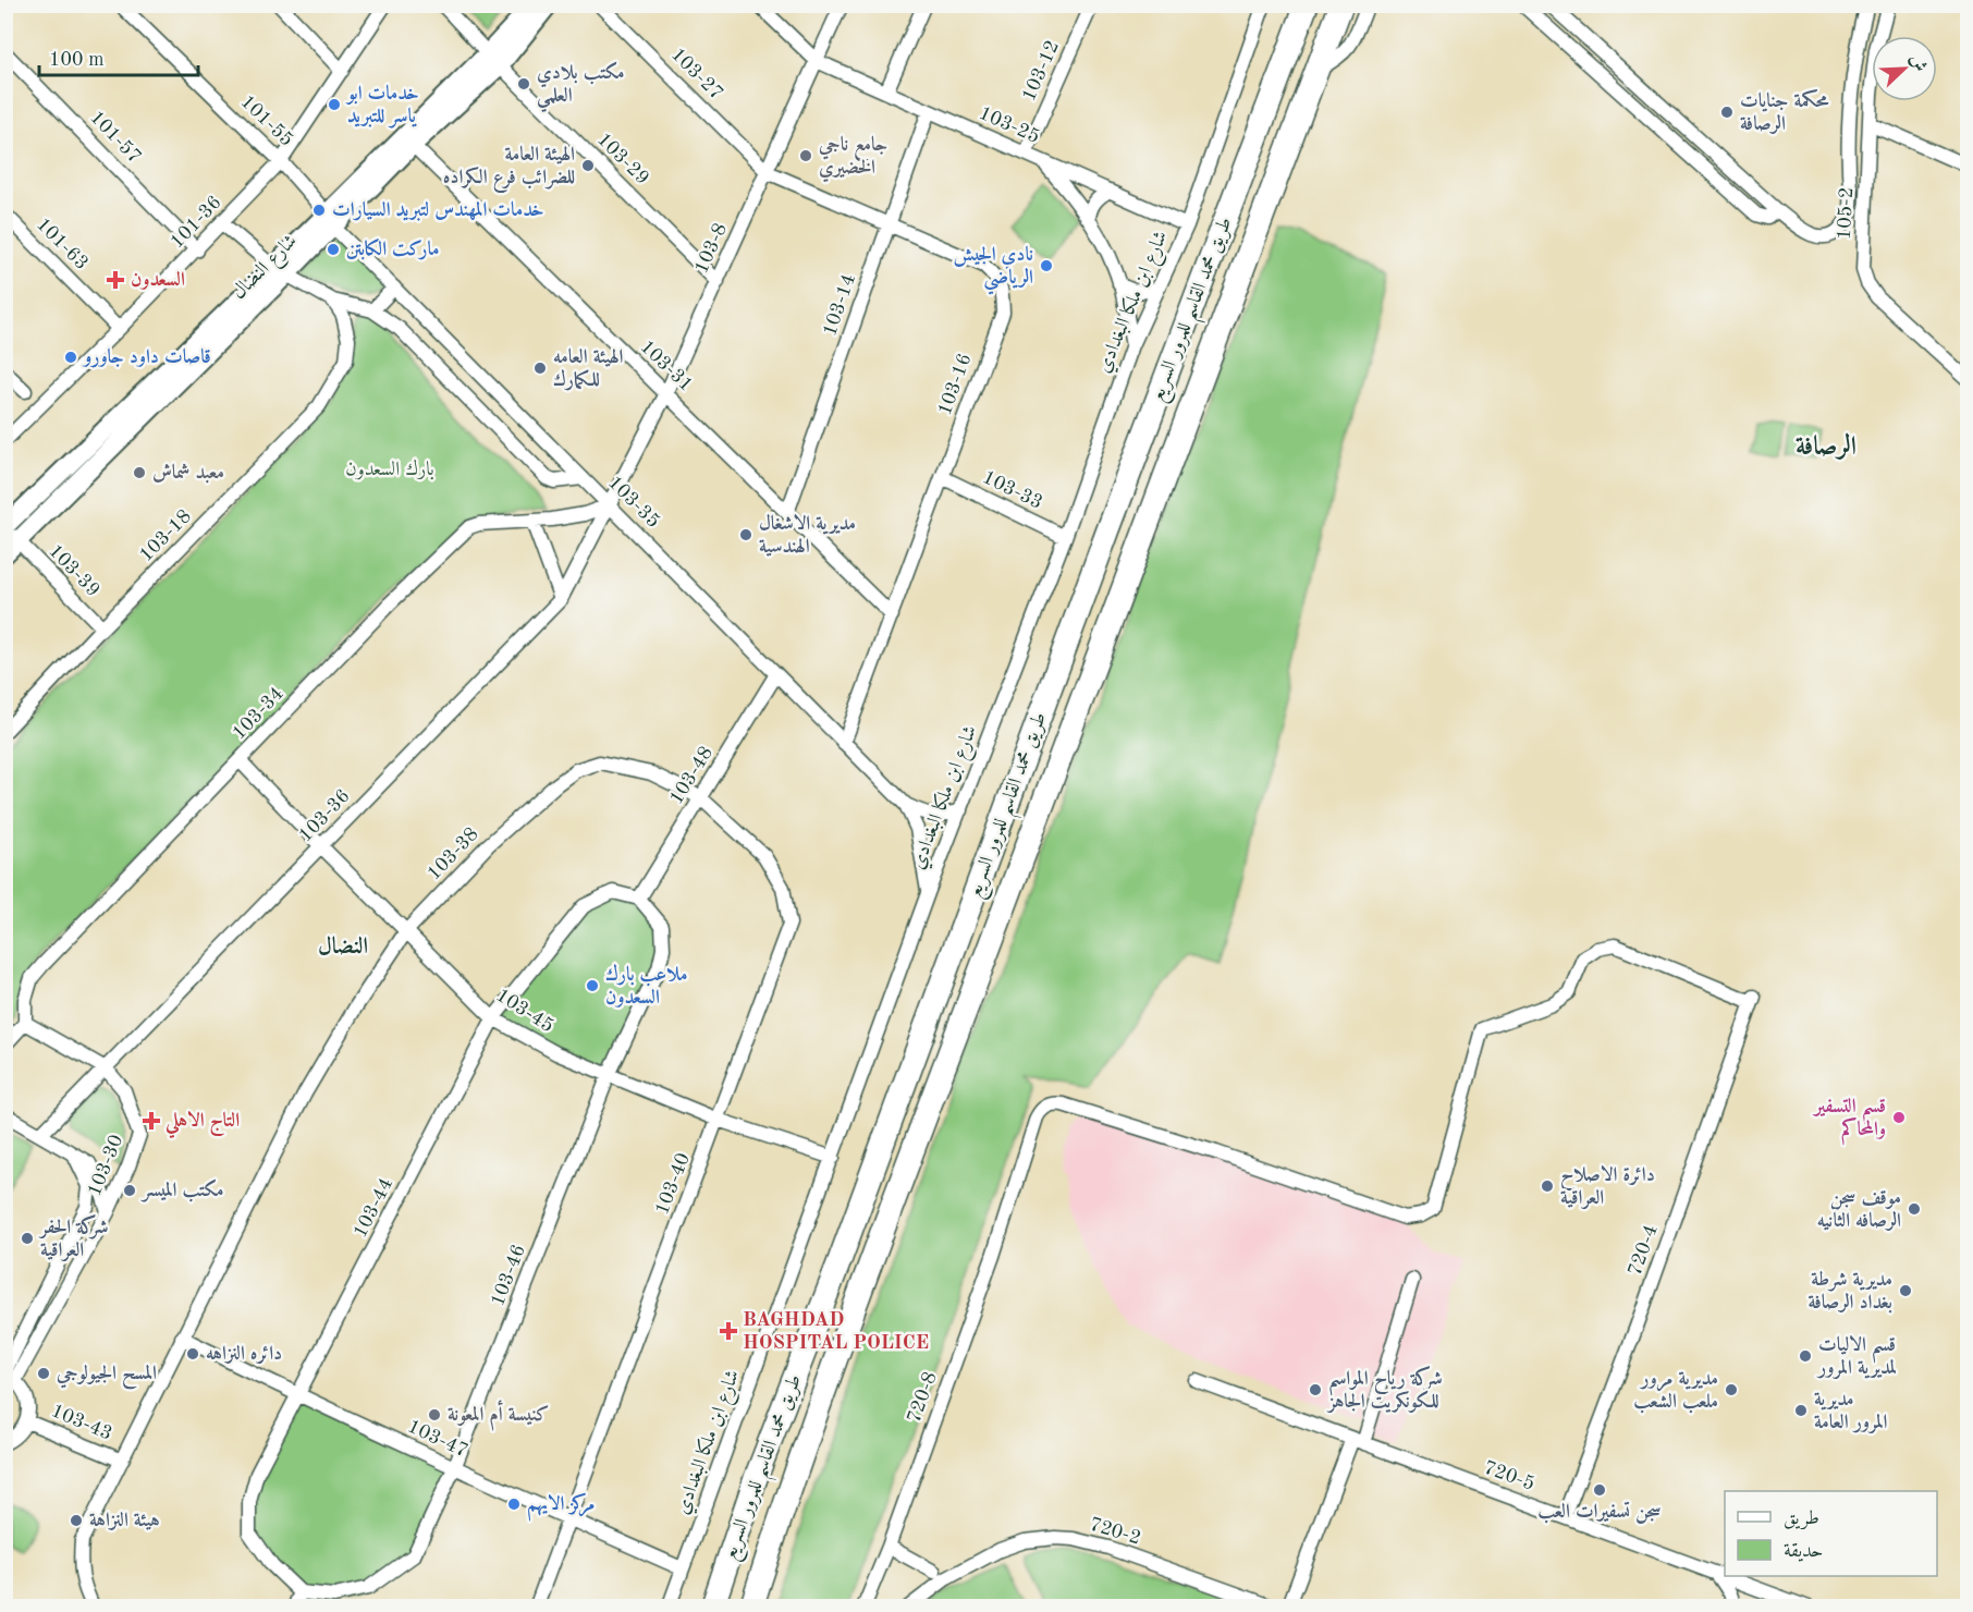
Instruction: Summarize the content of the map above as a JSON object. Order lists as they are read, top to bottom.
{
  "streets": {
    "highway": ["طريق محمد القاسم للمرور السريع"],
    "main road": ["شارع النضال"],
    "street": [
      "103-12",
      "103-27",
      "101-55",
      "103-25",
      "101-57",
      "103-29",
      "105-2",
      "101-36",
      "101-63",
      "103-8",
      "شارع ابن ملكا البغدادي",
      "103-14",
      "103-31",
      "103-16",
      "103-33",
      "103-35",
      "103-18",
      "103-39",
      "103-34",
      "103-48",
      "103-36",
      "103-38",
      "103-45",
      "103-30",
      "103-40",
      "103-44",
      "720-4",
      "103-46",
      "720-8",
      "103-43",
      "103-47",
      "720-5",
      "720-2"
    ]
  },
  "crossings": [
    ["103-12", "103-25"],
    ["103-27", "103-8"],
    ["103-27", "103-16"],
    ["101-55", "101-36"],
    ["101-55", "شارع النضال"],
    ["101-55", "103-35"],
    ["103-25", "103-8"],
    ["103-25", "شارع ابن ملكا البغدادي"],
    ["103-25", "103-14"],
    ["101-57", "101-36"],
    ["103-29", "103-8"],
    ["103-29", "شارع النضال"],
    ["101-36", "101-63"],
    ["103-8", "103-31"],
    ["103-8", "103-16"],
    ["103-8", "103-35"],
    ["103-8", "103-34"],
    ["103-8", "103-36"],
    ["شارع النضال", "103-31"],
    ["شارع النضال", "103-35"],
    ["شارع النضال", "103-39"],
    ["شارع ابن ملكا البغدادي", "103-33"],
    ["شارع ابن ملكا البغدادي", "103-35"],
    ["شارع ابن ملكا البغدادي", "103-45"],
    ["شارع ابن ملكا البغدادي", "103-47"],
    ["103-14", "103-31"],
    ["103-14", "103-16"],
    ["103-31", "103-16"],
    ["103-16", "103-33"],
    ["103-16", "103-35"],
    ["103-35", "103-34"],
    ["103-35", "103-48"],
    ["103-35", "103-36"],
    ["103-18", "103-39"],
    ["103-34", "103-36"],
    ["103-34", "103-45"],
    ["103-48", "103-38"],
    ["103-48", "103-40"],
    ["103-48", "103-44"],
    ["103-48", "103-46"],
    ["103-36", "103-45"],
    ["103-36", "103-30"],
    ["103-38", "103-45"],
    ["103-38", "103-40"],
    ["103-38", "103-43"],
    ["103-38", "103-47"],
    ["103-45", "103-40"],
    ["103-45", "103-44"],
    ["103-45", "103-46"],
    ["103-40", "103-47"],
    ["103-44", "103-46"],
    ["103-44", "103-47"],
    ["720-4", "720-8"],
    ["720-4", "720-5"],
    ["103-46", "103-47"]
  ],
  "districts": ["الرصافة", "النضال"],
  "parks": ["بارك السعدون"],
  "places": {
    "other": [
      "مكتب بلادي العلمي",
      "خدمات ابو ياسر للتبريد",
      "محكمة جنايات الرصافة",
      "جامع ناجي الخضيري",
      "الهيئة العامة للضرائب فرع الكراده",
      "خدمات المهندس لتبريد السيارات",
      "ماركت الكابتن",
      "نادي الجيش الرياضي",
      "قاصات داود جاورو",
      "الهيئة العامه للكمارك",
      "معبد شماش",
      "مديرية الاشغال الهندسية",
      "ملاعب بارك السعدون",
      "قسم التسفير والمحاكم",
      "دائرة الاصلاح العراقية",
      "مكتب الميسر",
      "موقف سجن الرصافه الثانيه",
      "شركة الحفر العراقية",
      "مديرية شرطة بغداد الرصافة",
      "دائره النزاهه",
      "قسم الاليات لمديرية المرور",
      "المسح الجيولوجي",
      "شركة رياح المواسم للكونكريت الجاهز",
      "مديرية مرور ملعب الشعب",
      "مديرية المرور العامة",
      "كنيسة أم المعونة",
      "سجن تسفيرات العب",
      "مركز الايهم",
      "هيئة النزاهة"
    ],
    "health": ["السعدون", "التاج الاهلي", "BAGHDAD HOSPITAL POLICE"]
  },
  "legend": ["طريق", "حديقة"],
  "scale_bar": "100 m",
  "north": "top right"
}
